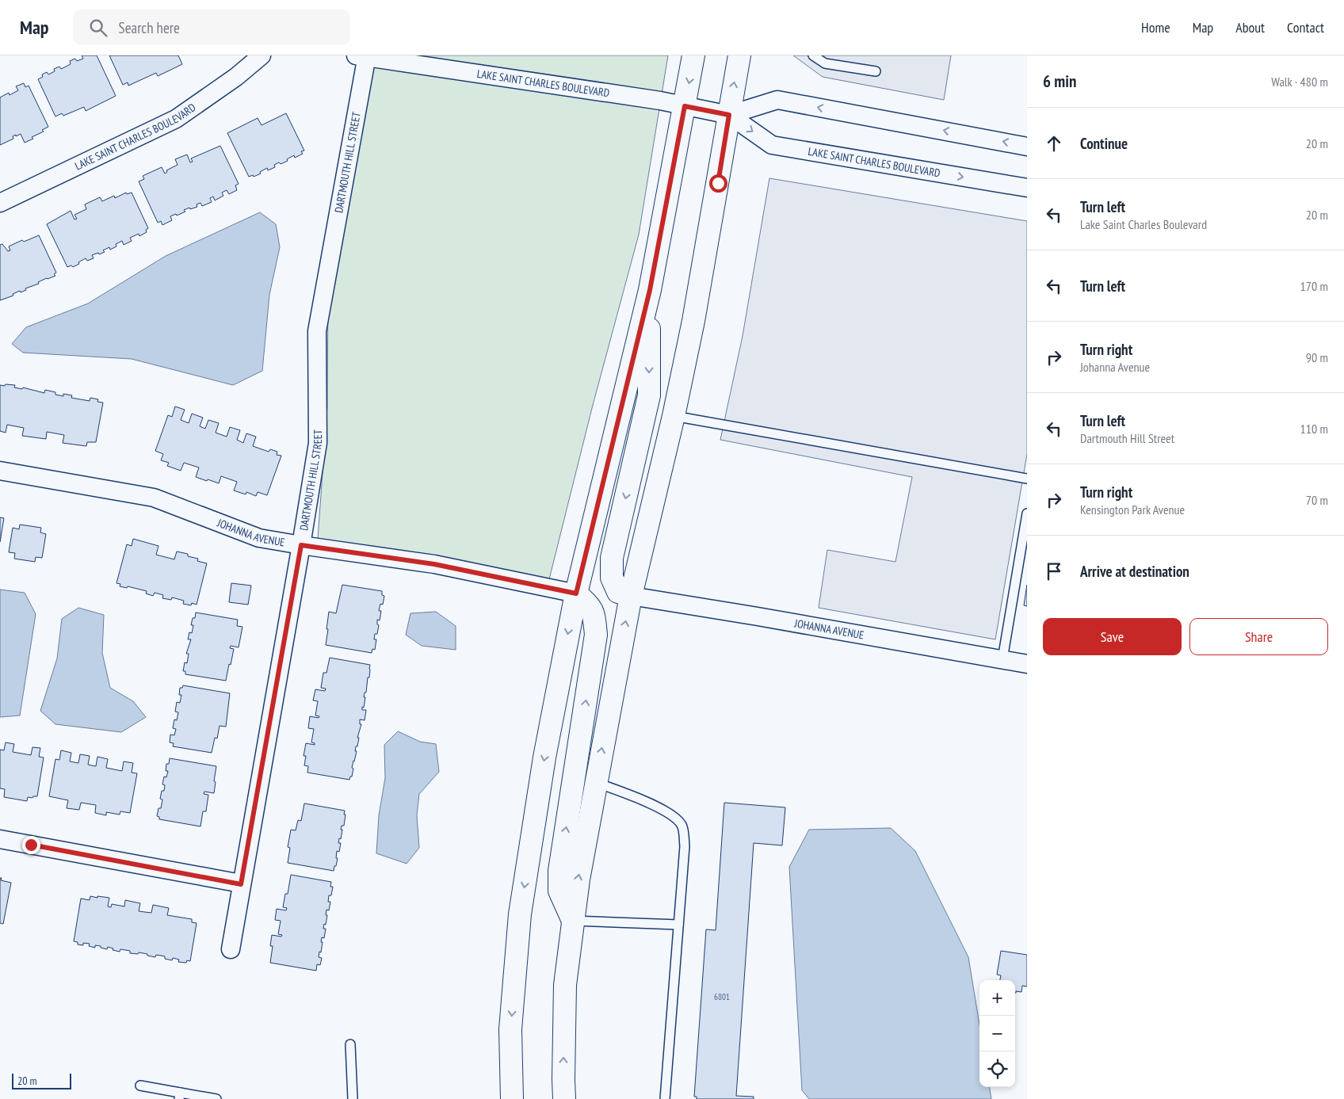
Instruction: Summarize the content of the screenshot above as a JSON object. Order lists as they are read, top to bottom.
{
  "streets": {
    "street": ["LAKE SAINT CHARLES BOULEVARD", "DARTMOUTH HILL STREET", "JOHANNA AVENUE"]
  },
  "crossings": [
    ["LAKE SAINT CHARLES BOULEVARD", "DARTMOUTH HILL STREET"],
    ["DARTMOUTH HILL STREET", "JOHANNA AVENUE"]
  ],
  "house_numbers": ["6801"],
  "scale_bar": "20 m",
  "page": {
    "header": "Map",
    "search": "Search here",
    "nav": [
      "Home",
      "Map",
      "About",
      "Contact"
    ],
    "heading": ["6 min", "Walk · 480 m"],
    "list": [
      ["Continue", "20 m"],
      ["Turn left", "Lake Saint Charles Boulevard", "20 m"],
      ["Turn left", "170 m"],
      ["Turn right", "Johanna Avenue", "90 m"],
      ["Turn left", "Dartmouth Hill Street", "110 m"],
      ["Turn right", "Kensington Park Avenue", "70 m"],
      "Arrive at destination"
    ],
    "buttons": ["Save", "Share"],
    "map_buttons": ["+", "−"],
    "scale": "20 m"
  }
}
